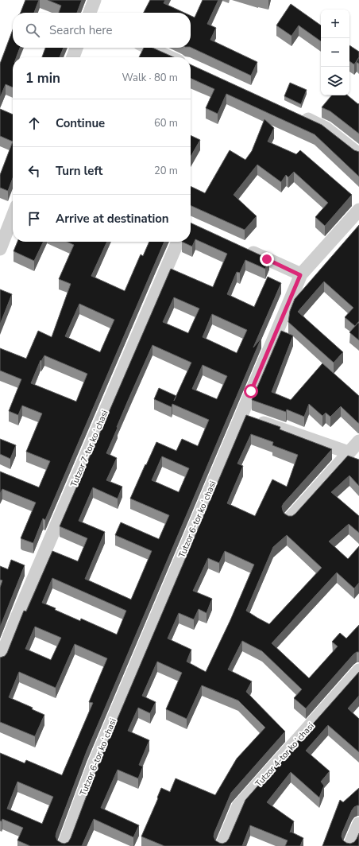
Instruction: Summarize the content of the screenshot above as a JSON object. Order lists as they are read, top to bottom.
{
  "streets": {
    "street": ["Tutzor 7-tor koʻchasi", "Tutzor 6-tor koʻchasi", "Tutzor 4-tor koʻchasi"]
  },
  "page": {
    "map_buttons": ["+", "−"],
    "search": "Search here",
    "heading": ["1 min", "Walk · 80 m"],
    "list": [
      ["Continue", "60 m"],
      ["Turn left", "20 m"],
      "Arrive at destination"
    ]
  }
}
